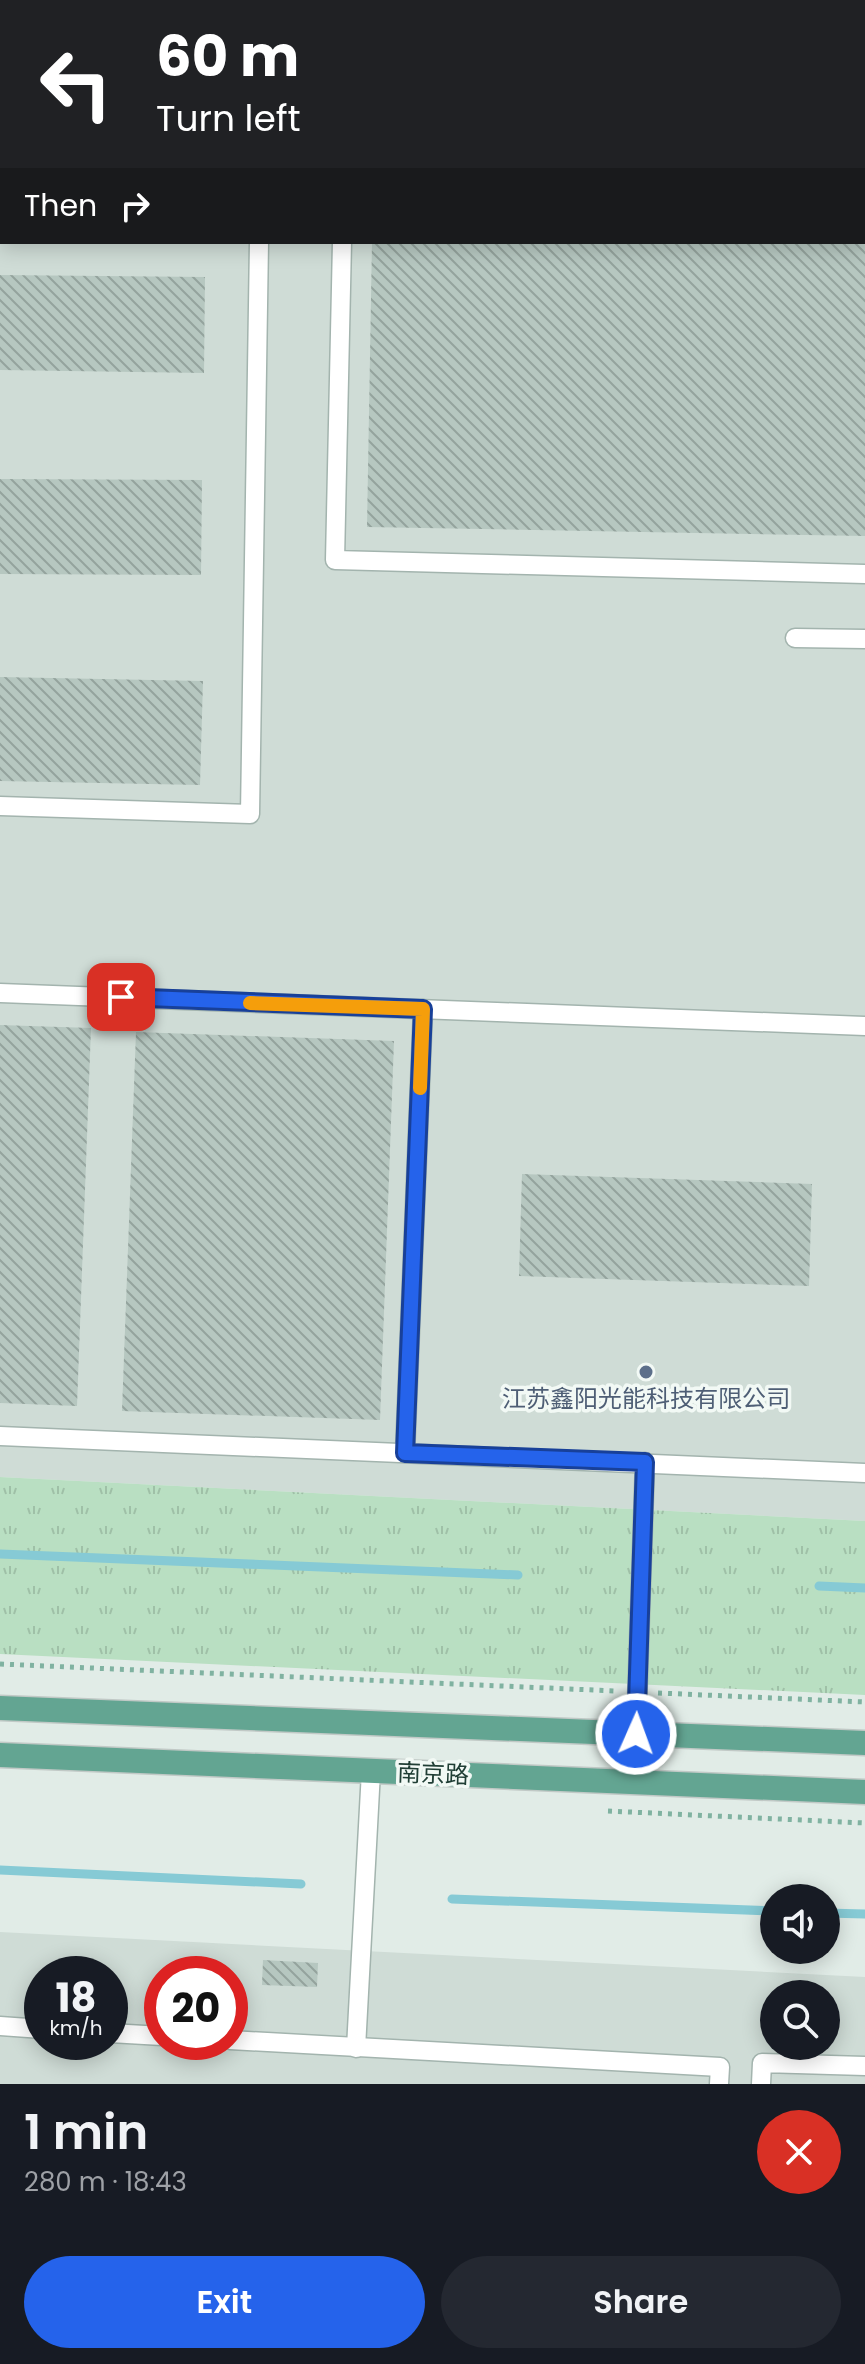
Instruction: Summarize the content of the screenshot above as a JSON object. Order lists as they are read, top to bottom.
{
  "streets": {
    "main road": ["南京路"]
  },
  "places": ["江苏鑫阳光能科技有限公司"],
  "page": {
    "turn": ["60 m", "Turn left"],
    "then": "Then",
    "speed": "18 km/h",
    "limit": "20",
    "heading": ["1 min", "280 m · 18:43"],
    "buttons": ["Exit", "Share"]
  }
}
